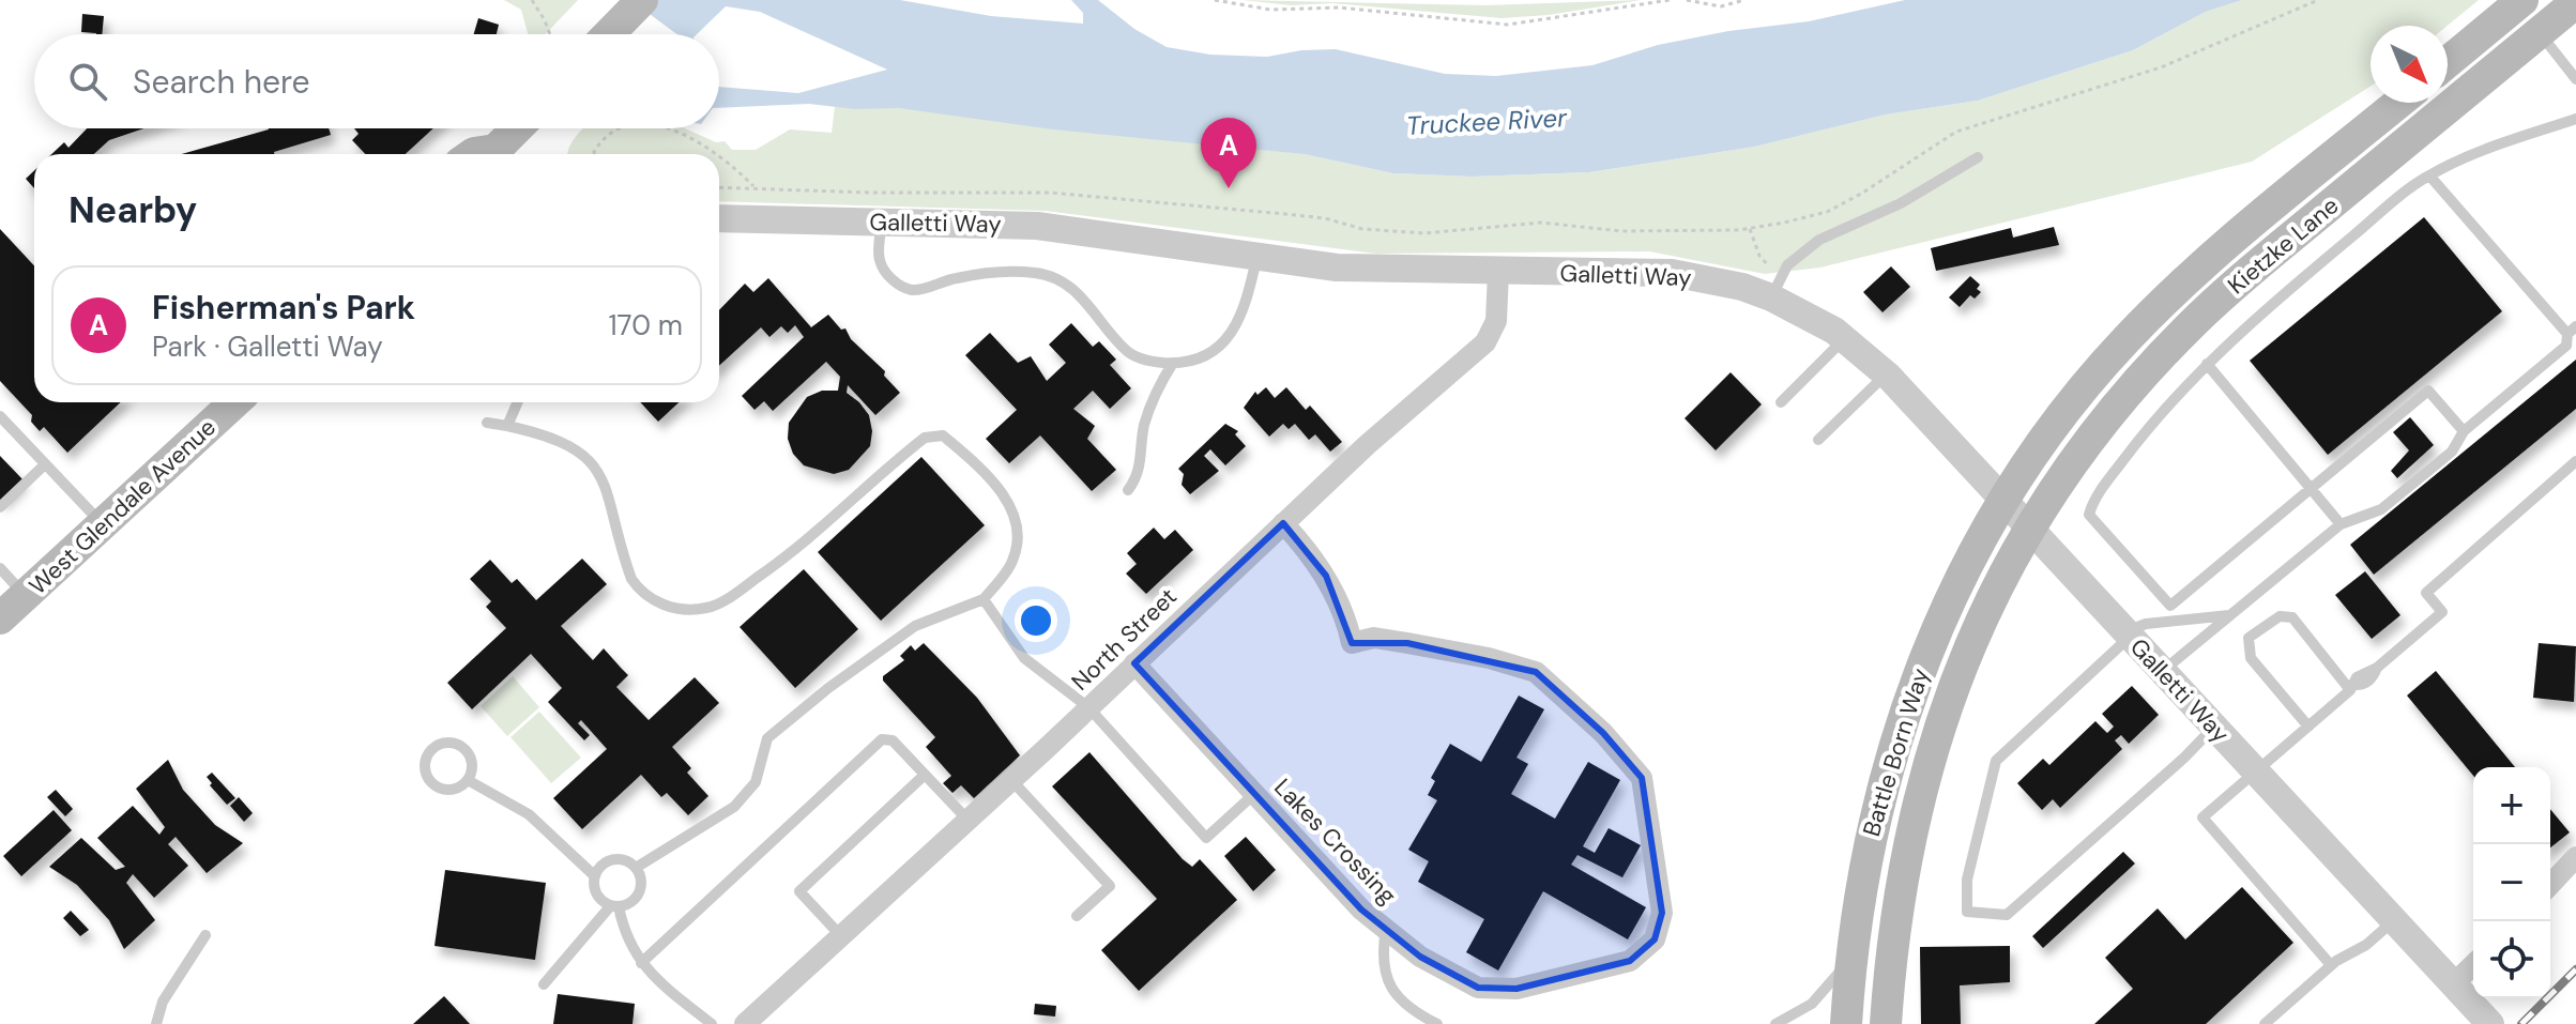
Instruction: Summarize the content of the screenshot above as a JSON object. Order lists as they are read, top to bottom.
{
  "streets": {
    "main road": ["Kietzke Lane", "West Glendale Avenue", "Battle Born Way"],
    "street": ["Galletti Way", "North Street", "Lakes Crossing"]
  },
  "crossings": [
    ["Galletti Way", "Kietzke Lane"],
    ["Galletti Way", "North Street"],
    ["Galletti Way", "Battle Born Way"],
    ["Kietzke Lane", "Battle Born Way"],
    ["North Street", "Lakes Crossing"]
  ],
  "water": ["Truckee River"],
  "north": "bottom right",
  "page": {
    "search": "Search here",
    "pins": "A",
    "heading": "Nearby",
    "list": [
      {
        "mark": "A",
        "name": "Fisherman's Park",
        "note": "Park · Galletti Way",
        "value": "170 m"
      }
    ],
    "map_buttons": ["+", "−"]
  }
}
